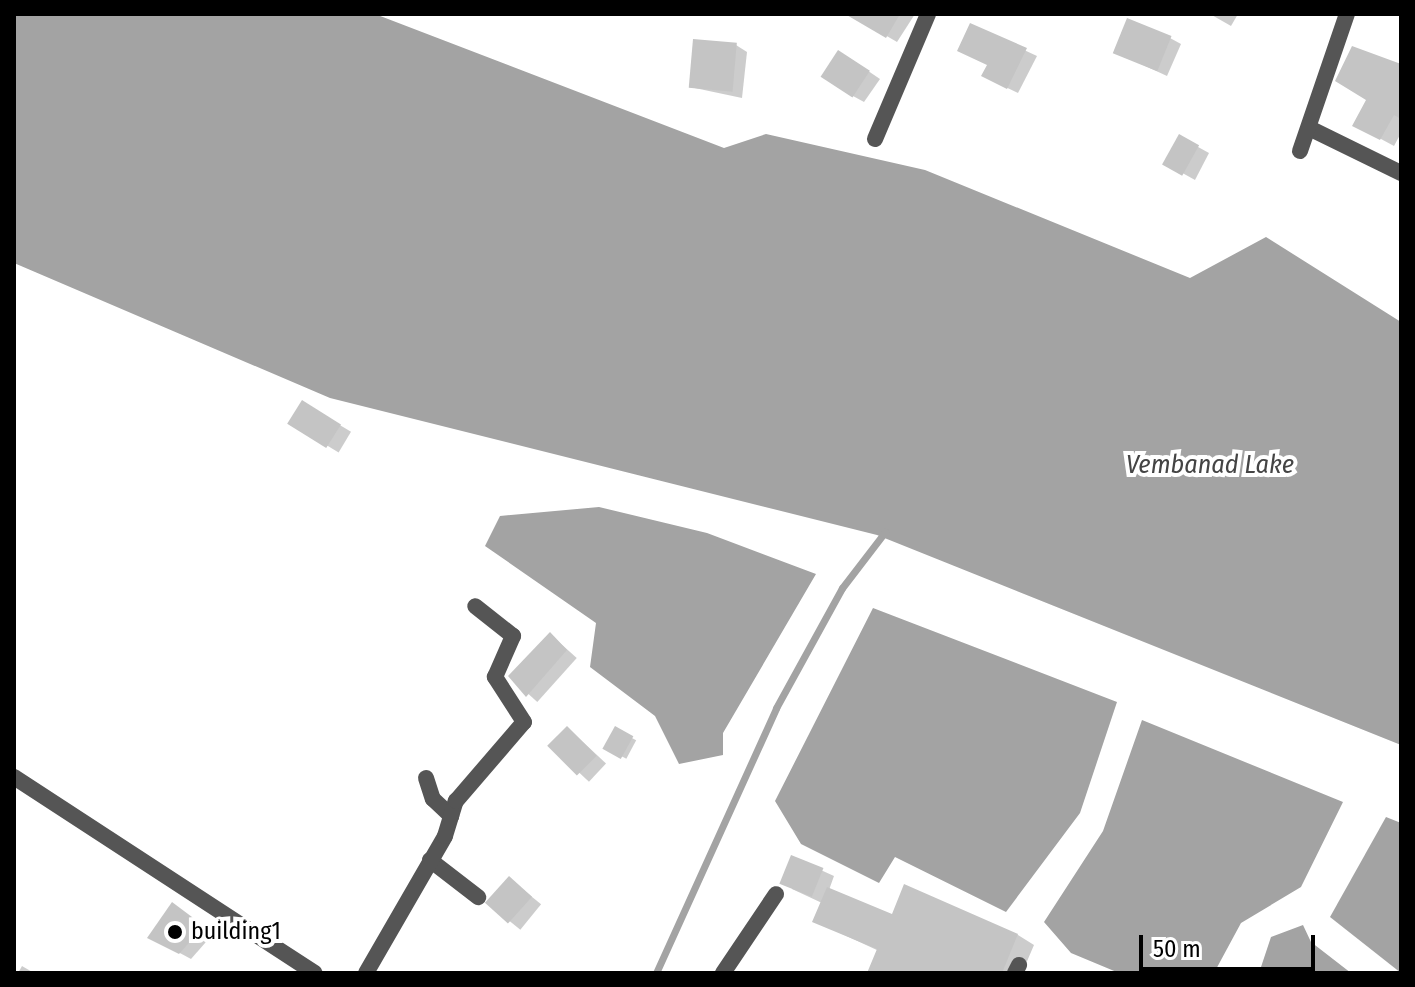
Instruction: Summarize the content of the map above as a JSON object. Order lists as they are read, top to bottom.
{
  "water": ["Vembanad Lake"],
  "places": ["building1"],
  "scale_bar": "50 m"
}
